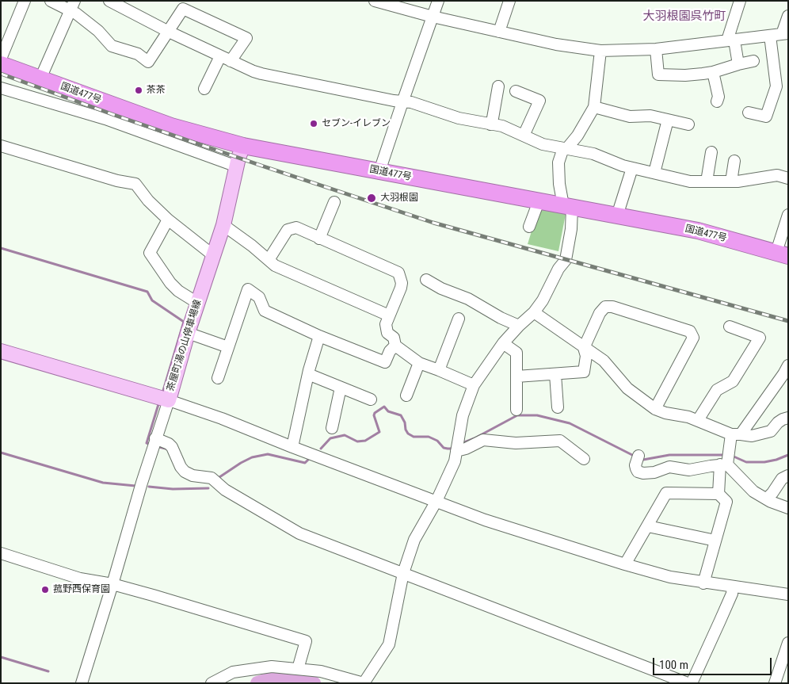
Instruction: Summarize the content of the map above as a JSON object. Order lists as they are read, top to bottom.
{
  "streets": {
    "highway": ["国道477号"],
    "main road": ["茶屋町湯の山停車場線"]
  },
  "crossings": [
    ["国道477号", "茶屋町湯の山停車場線"]
  ],
  "districts": ["大羽根園呉竹町"],
  "places": [
    "茶茶",
    "セブン-イレブン",
    "大羽根園",
    "菰野西保育園"
  ],
  "scale_bar": "100 m"
}
